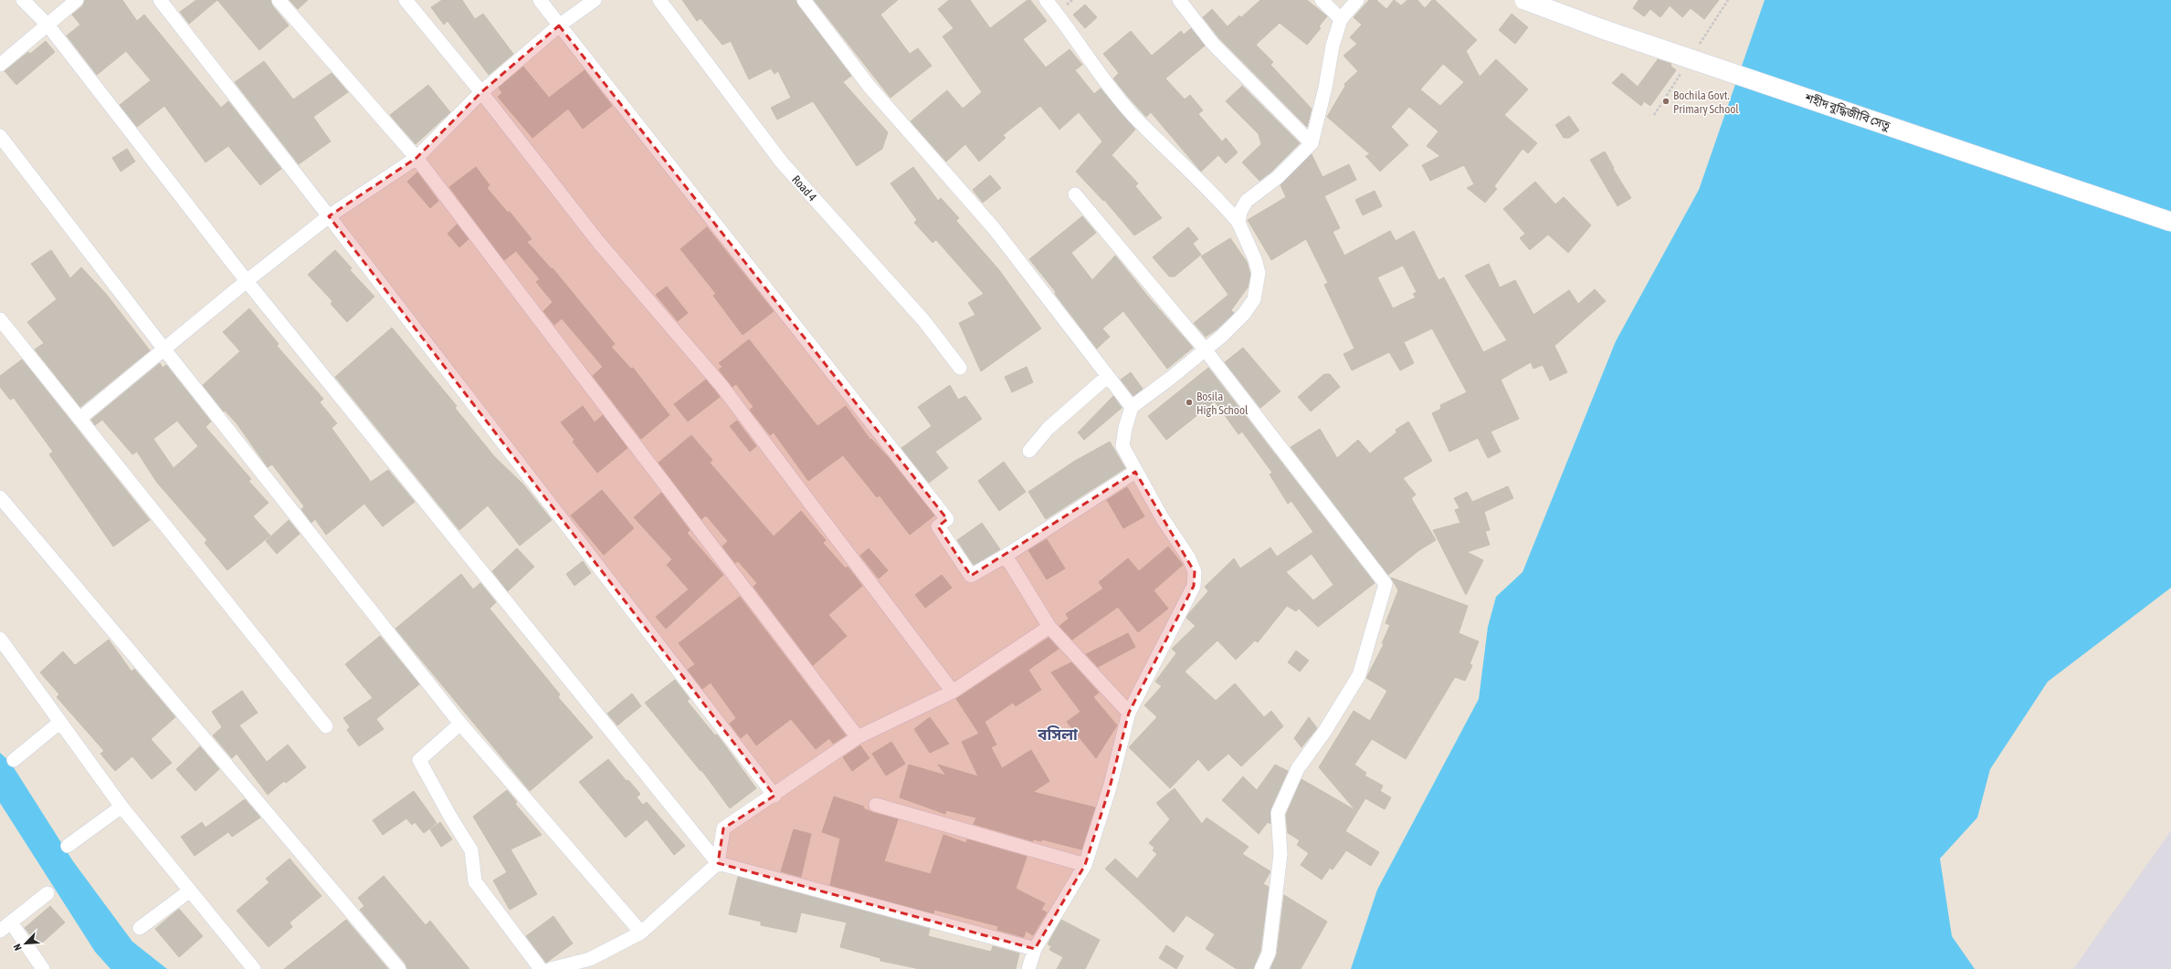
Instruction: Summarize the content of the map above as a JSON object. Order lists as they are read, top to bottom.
{
  "streets": {
    "main road": ["শহীদ বুদ্ধিজীবি সেতু"],
    "street": ["Road 4"]
  },
  "districts": ["বসিলা"],
  "places": ["Bochila Govt. Primary School", "Bosila High School"],
  "north": "bottom left"
}
